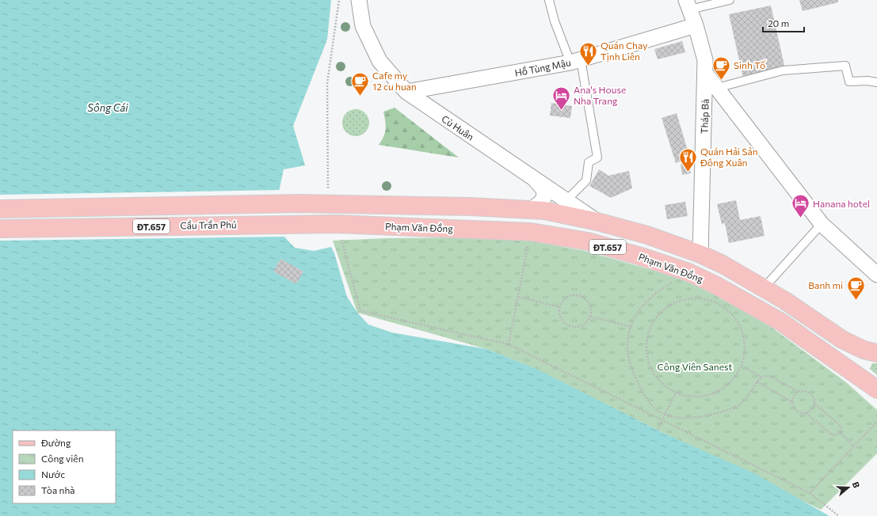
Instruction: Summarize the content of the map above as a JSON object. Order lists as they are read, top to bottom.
{
  "streets": {
    "main road": ["Cầu Trần Phú", "ĐT.657", "Phạm Văn Đồng"],
    "street": ["Hồ Tùng Mậu", "Tháp Bà", "Cù Huân"]
  },
  "crossings": [
    ["Hồ Tùng Mậu", "Tháp Bà"],
    ["Hồ Tùng Mậu", "Cù Huân"],
    ["Tháp Bà", "ĐT.657"],
    ["Cù Huân", "ĐT.657"],
    ["Cầu Trần Phú", "ĐT.657"],
    ["Cầu Trần Phú", "Phạm Văn Đồng"]
  ],
  "water": ["Sông Cái"],
  "parks": ["Công Viên Sanest"],
  "places": {
    "restaurant": ["Quán Chay Tịnh Liên", "Quán Hải Sản Đông Xuân"],
    "cafe": ["Sinh Tố", "Cafe my 12 cu huan", "Banh mi"],
    "hotel": ["Ana's House Nha Trang", "Hanana hotel"]
  },
  "legend": [
    "Đường",
    "Công viên",
    "Nước",
    "Tòa nhà"
  ],
  "scale_bar": "20 m",
  "north": "right"
}
